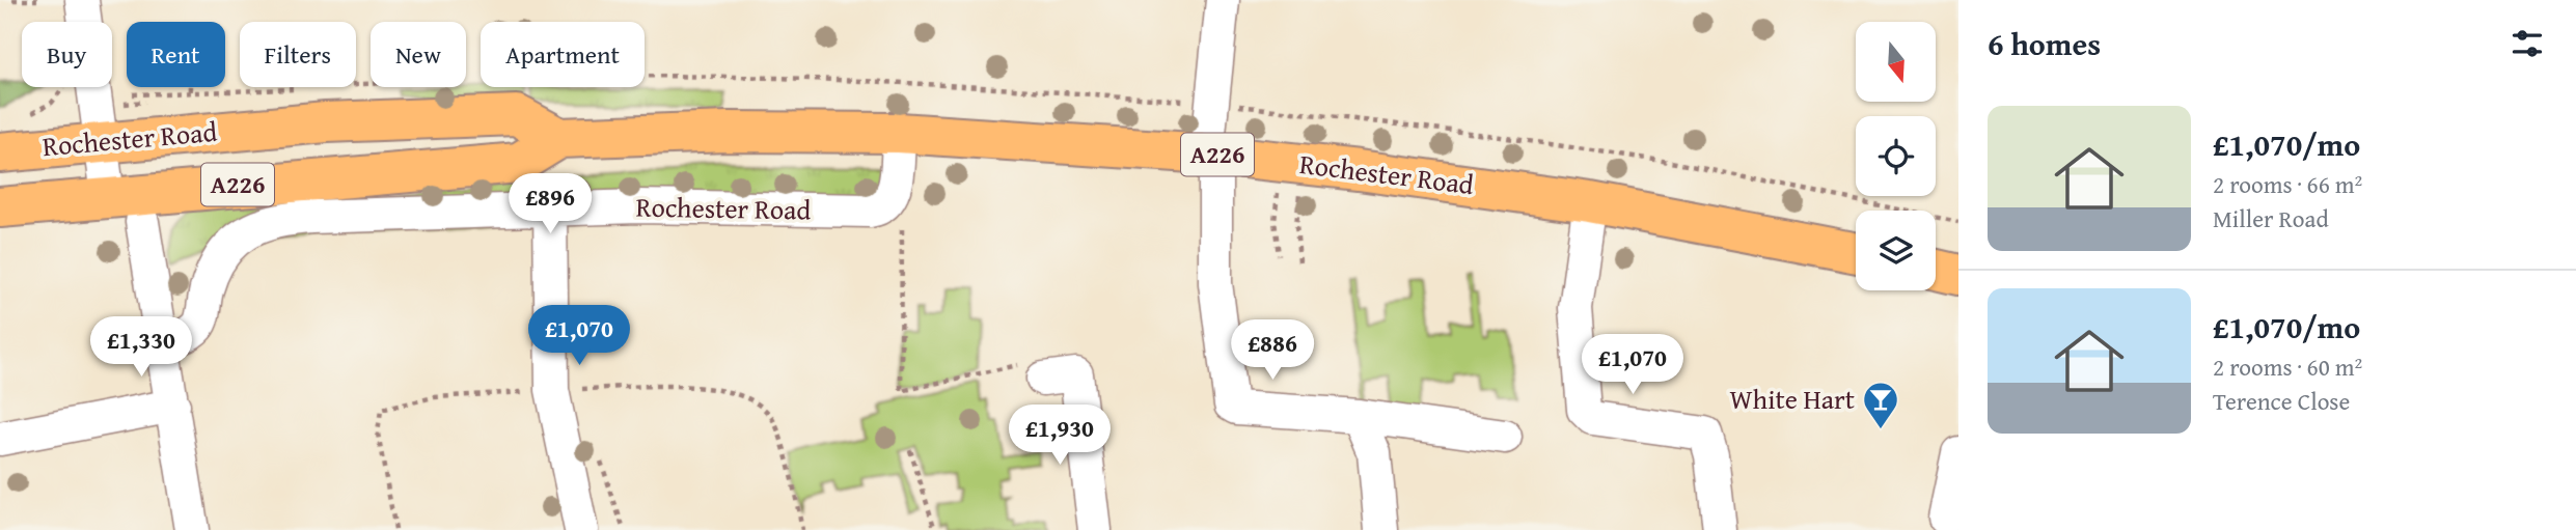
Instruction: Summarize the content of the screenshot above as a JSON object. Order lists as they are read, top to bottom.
{
  "streets": {
    "main road": ["Rochester Road", "A226"]
  },
  "places": {
    "bar": ["White Hart"]
  },
  "north": "bottom",
  "page": {
    "heading": "6 homes",
    "chip": [
      "Buy",
      "Rent",
      "Filters",
      "New",
      "Apartment"
    ],
    "list": [
      {
        "name": "£1,070/mo",
        "note": "2 rooms · 66 m² · Miller Road"
      },
      {
        "name": "£1,070/mo",
        "note": "2 rooms · 60 m² · Terence Close"
      }
    ],
    "price": [
      "£896",
      "£1,070",
      "£1,330",
      "£886",
      "£1,070",
      "£1,930"
    ]
  }
}
